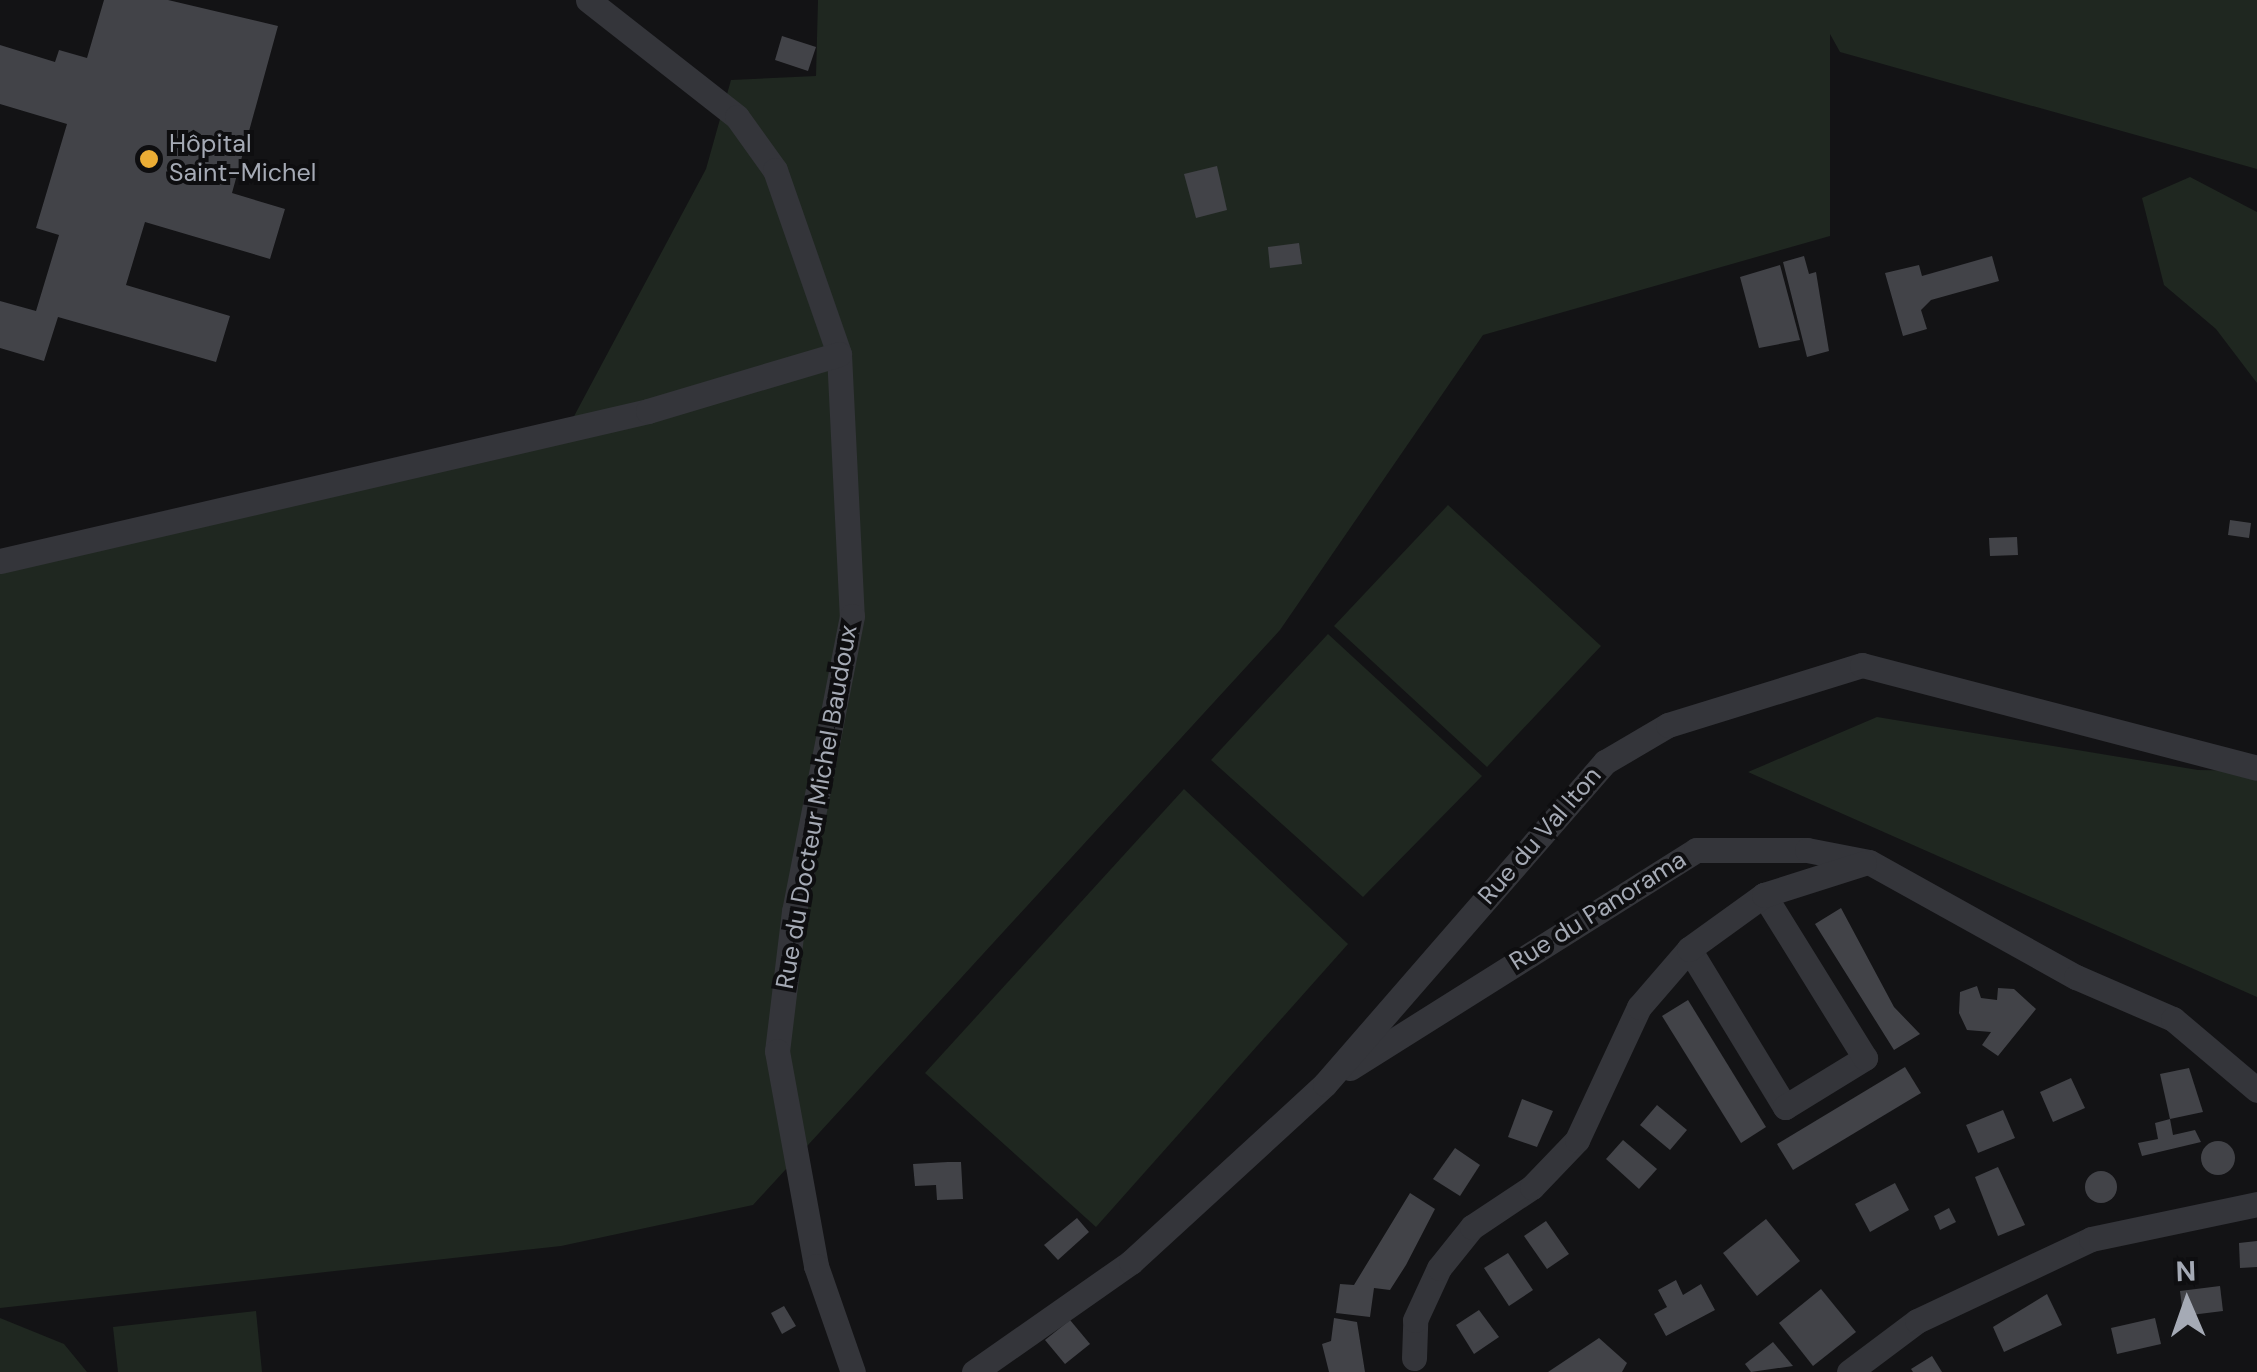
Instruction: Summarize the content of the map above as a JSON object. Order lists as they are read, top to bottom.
{
  "streets": {
    "street": ["Rue du Docteur Michel Baudoux", "Rue du Val Iton", "Rue du Panorama"]
  },
  "crossings": [
    ["Rue du Val Iton", "Rue du Panorama"]
  ],
  "places": ["Hôpital Saint-Michel"],
  "north": "top"
}
